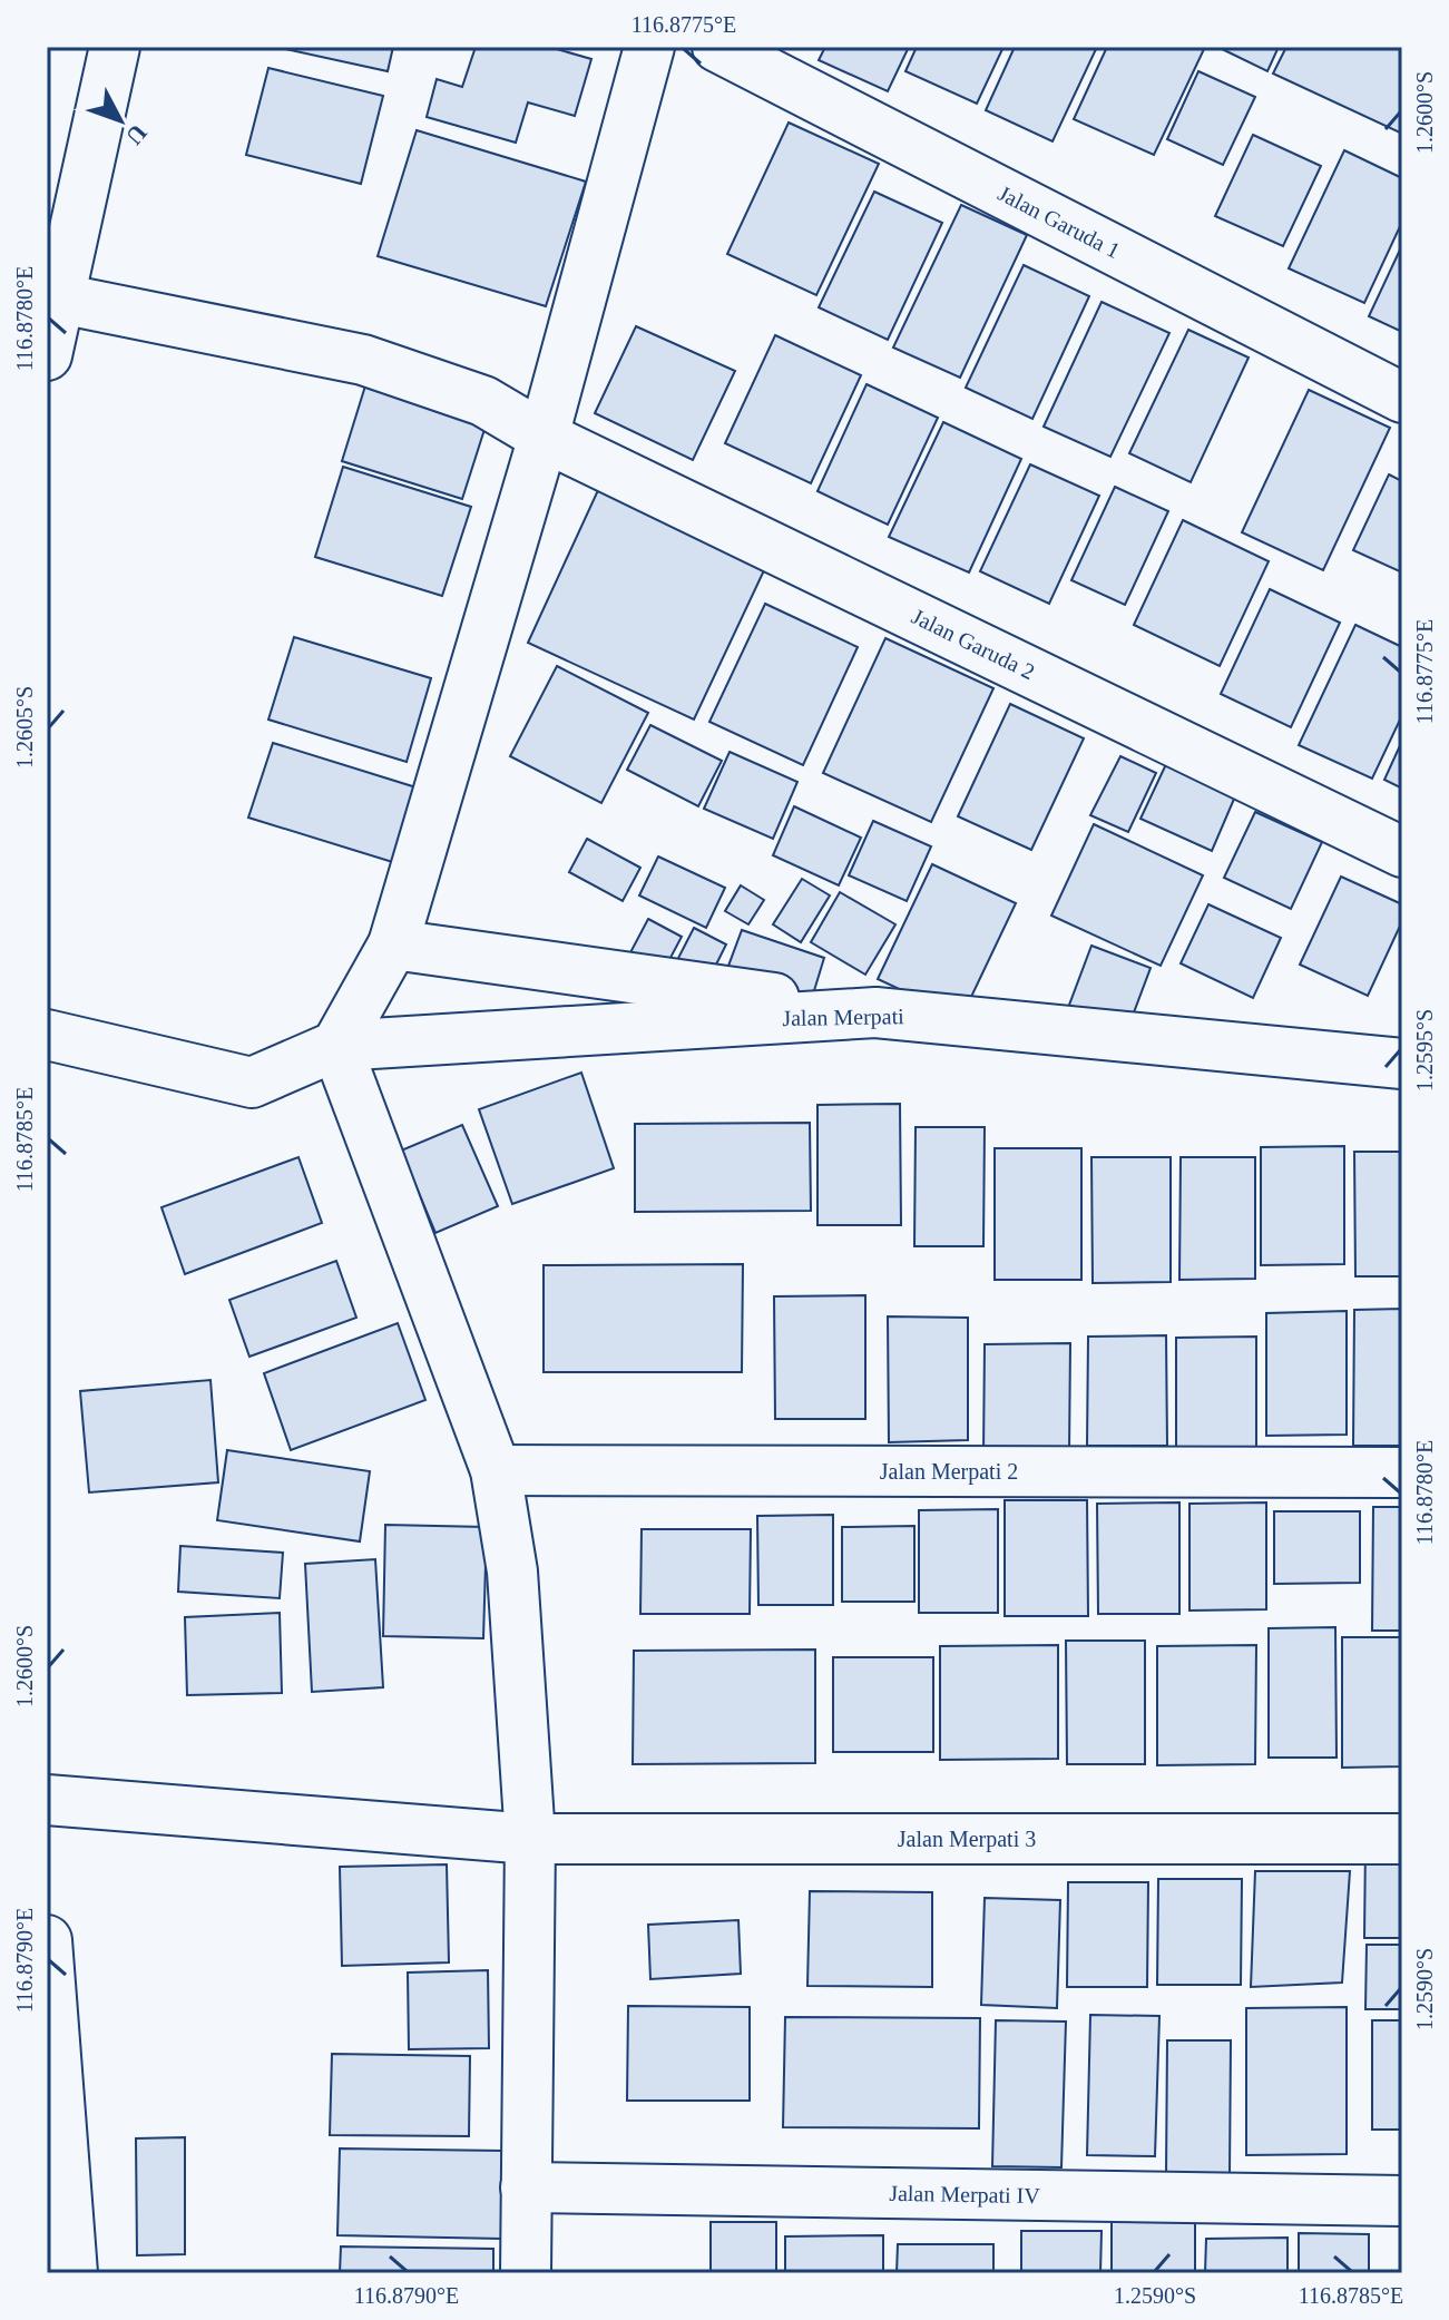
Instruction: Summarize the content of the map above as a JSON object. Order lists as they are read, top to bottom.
{
  "streets": {
    "street": [
      "Jalan Garuda 1",
      "Jalan Garuda 2",
      "Jalan Merpati",
      "Jalan Merpati 2",
      "Jalan Merpati 3",
      "Jalan Merpati IV"
    ]
  },
  "north": "bottom right",
  "coordinates": [
    "116.8775°E",
    "1.2600°S",
    "116.8780°E",
    "1.2605°S",
    "1.2595°S",
    "116.8785°E",
    "116.8790°E",
    "1.2590°S"
  ]
}
